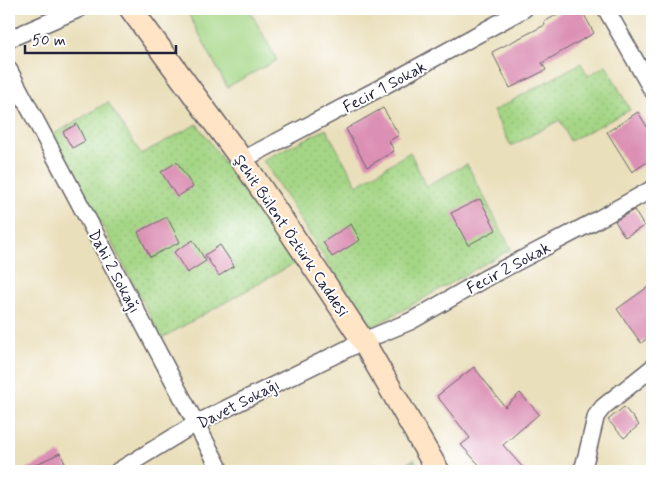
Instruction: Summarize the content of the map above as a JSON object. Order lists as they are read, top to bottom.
{
  "streets": {
    "street": [
      "Fecir 1 Sokak",
      "Şehit Bülent Öztürk Caddesi",
      "Fecir 2 Sokak",
      "Dahi 2 Sokağı",
      "Davet Sokağı"
    ]
  },
  "crossings": [
    ["Fecir 1 Sokak", "Şehit Bülent Öztürk Caddesi"],
    ["Şehit Bülent Öztürk Caddesi", "Fecir 2 Sokak"],
    ["Şehit Bülent Öztürk Caddesi", "Davet Sokağı"],
    ["Fecir 2 Sokak", "Davet Sokağı"],
    ["Dahi 2 Sokağı", "Davet Sokağı"]
  ],
  "scale_bar": "50 m"
}
